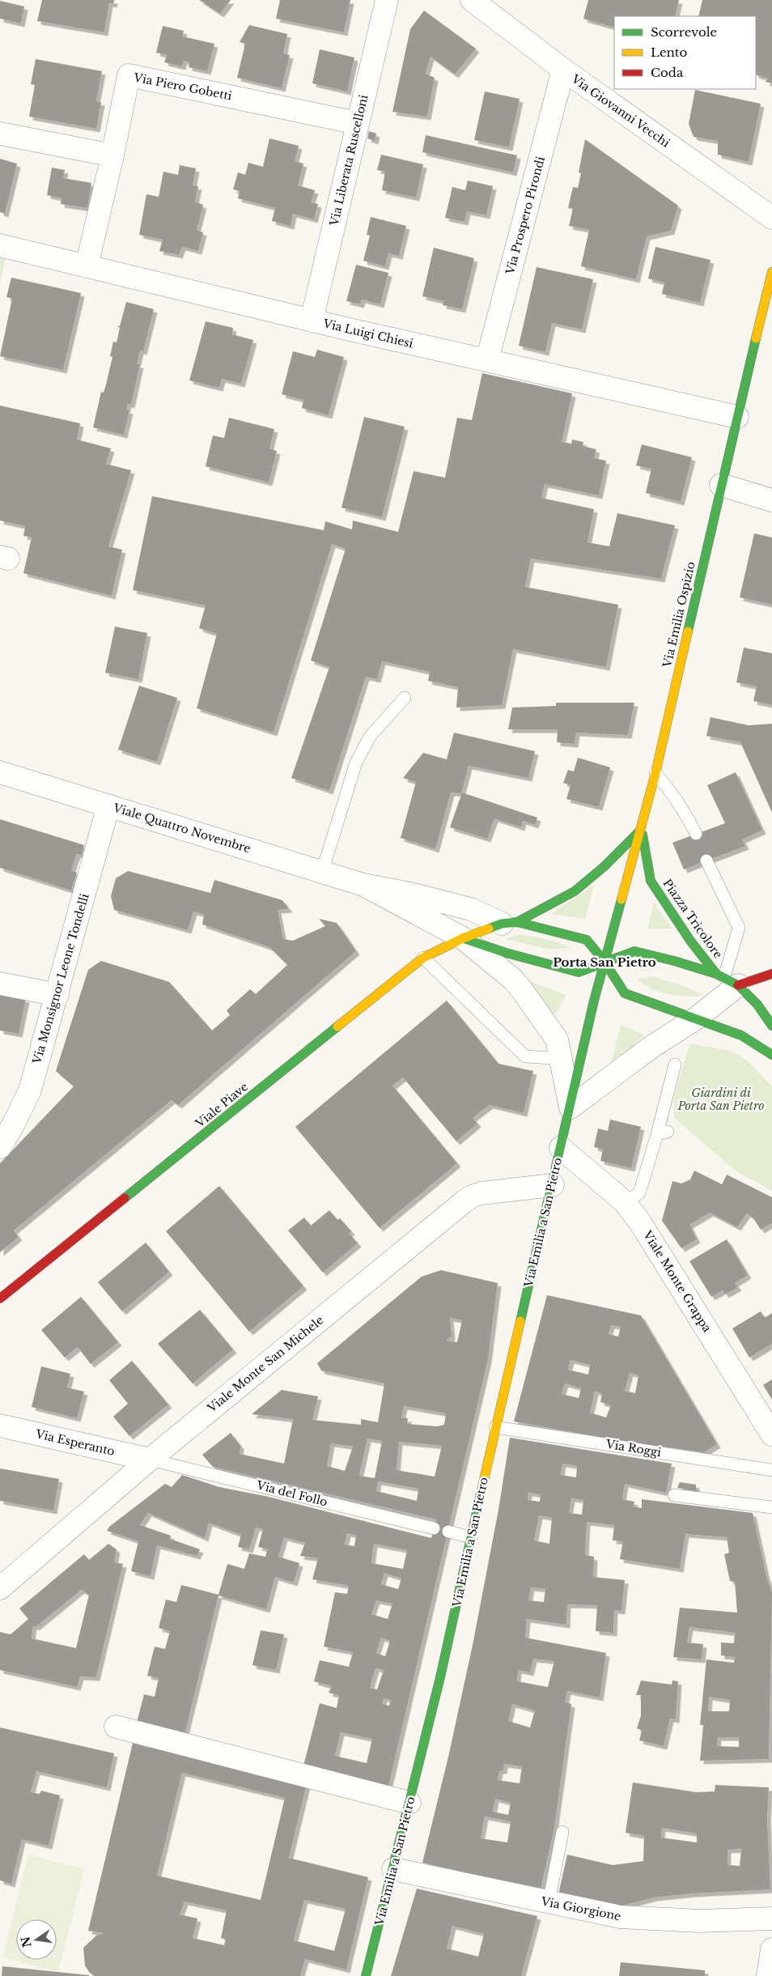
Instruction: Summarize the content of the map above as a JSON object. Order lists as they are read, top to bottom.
{
  "streets": {
    "main road": [
      "Via Emilia Ospizio",
      "Piazza Tricolore",
      "Viale Piave",
      "Via Emilia a San Pietro"
    ],
    "street": [
      "Via Piero Gobetti",
      "Via Giovanni Vecchi",
      "Via Liberata Ruscelloni",
      "Via Prospero Pirondi",
      "Via Luigi Chiesi",
      "Viale Quattro Novembre",
      "Via Monsignor Leone Tondelli",
      "Viale Monte Grappa",
      "Viale Monte San Michele",
      "Via Esperanto",
      "Via Giorgione"
    ],
    "lane": ["Via Roggi", "Via del Follo"]
  },
  "crossings": [
    ["Via Piero Gobetti", "Via Liberata Ruscelloni"],
    ["Via Giovanni Vecchi", "Via Prospero Pirondi"],
    ["Via Liberata Ruscelloni", "Via Luigi Chiesi"],
    ["Via Prospero Pirondi", "Via Luigi Chiesi"],
    ["Via Luigi Chiesi", "Via Emilia Ospizio"],
    ["Via Emilia Ospizio", "Piazza Tricolore"],
    ["Via Emilia Ospizio", "Via Emilia a San Pietro"],
    ["Viale Quattro Novembre", "Piazza Tricolore"],
    ["Viale Quattro Novembre", "Via Monsignor Leone Tondelli"],
    ["Viale Quattro Novembre", "Viale Piave"],
    ["Viale Quattro Novembre", "Via Emilia a San Pietro"],
    ["Piazza Tricolore", "Viale Piave"],
    ["Piazza Tricolore", "Via Emilia a San Pietro"],
    ["Viale Piave", "Via Emilia a San Pietro"],
    ["Via Emilia a San Pietro", "Viale Monte Grappa"],
    ["Via Emilia a San Pietro", "Viale Monte San Michele"],
    ["Via Emilia a San Pietro", "Via Roggi"],
    ["Via Emilia a San Pietro", "Via Giorgione"],
    ["Viale Monte San Michele", "Via Esperanto"],
    ["Viale Monte San Michele", "Via del Follo"],
    ["Via Esperanto", "Via del Follo"]
  ],
  "districts": ["Porta San Pietro"],
  "parks": ["Giardini di Porta San Pietro"],
  "legend": ["Scorrevole", "Lento", "Coda"],
  "north": "left"
}
